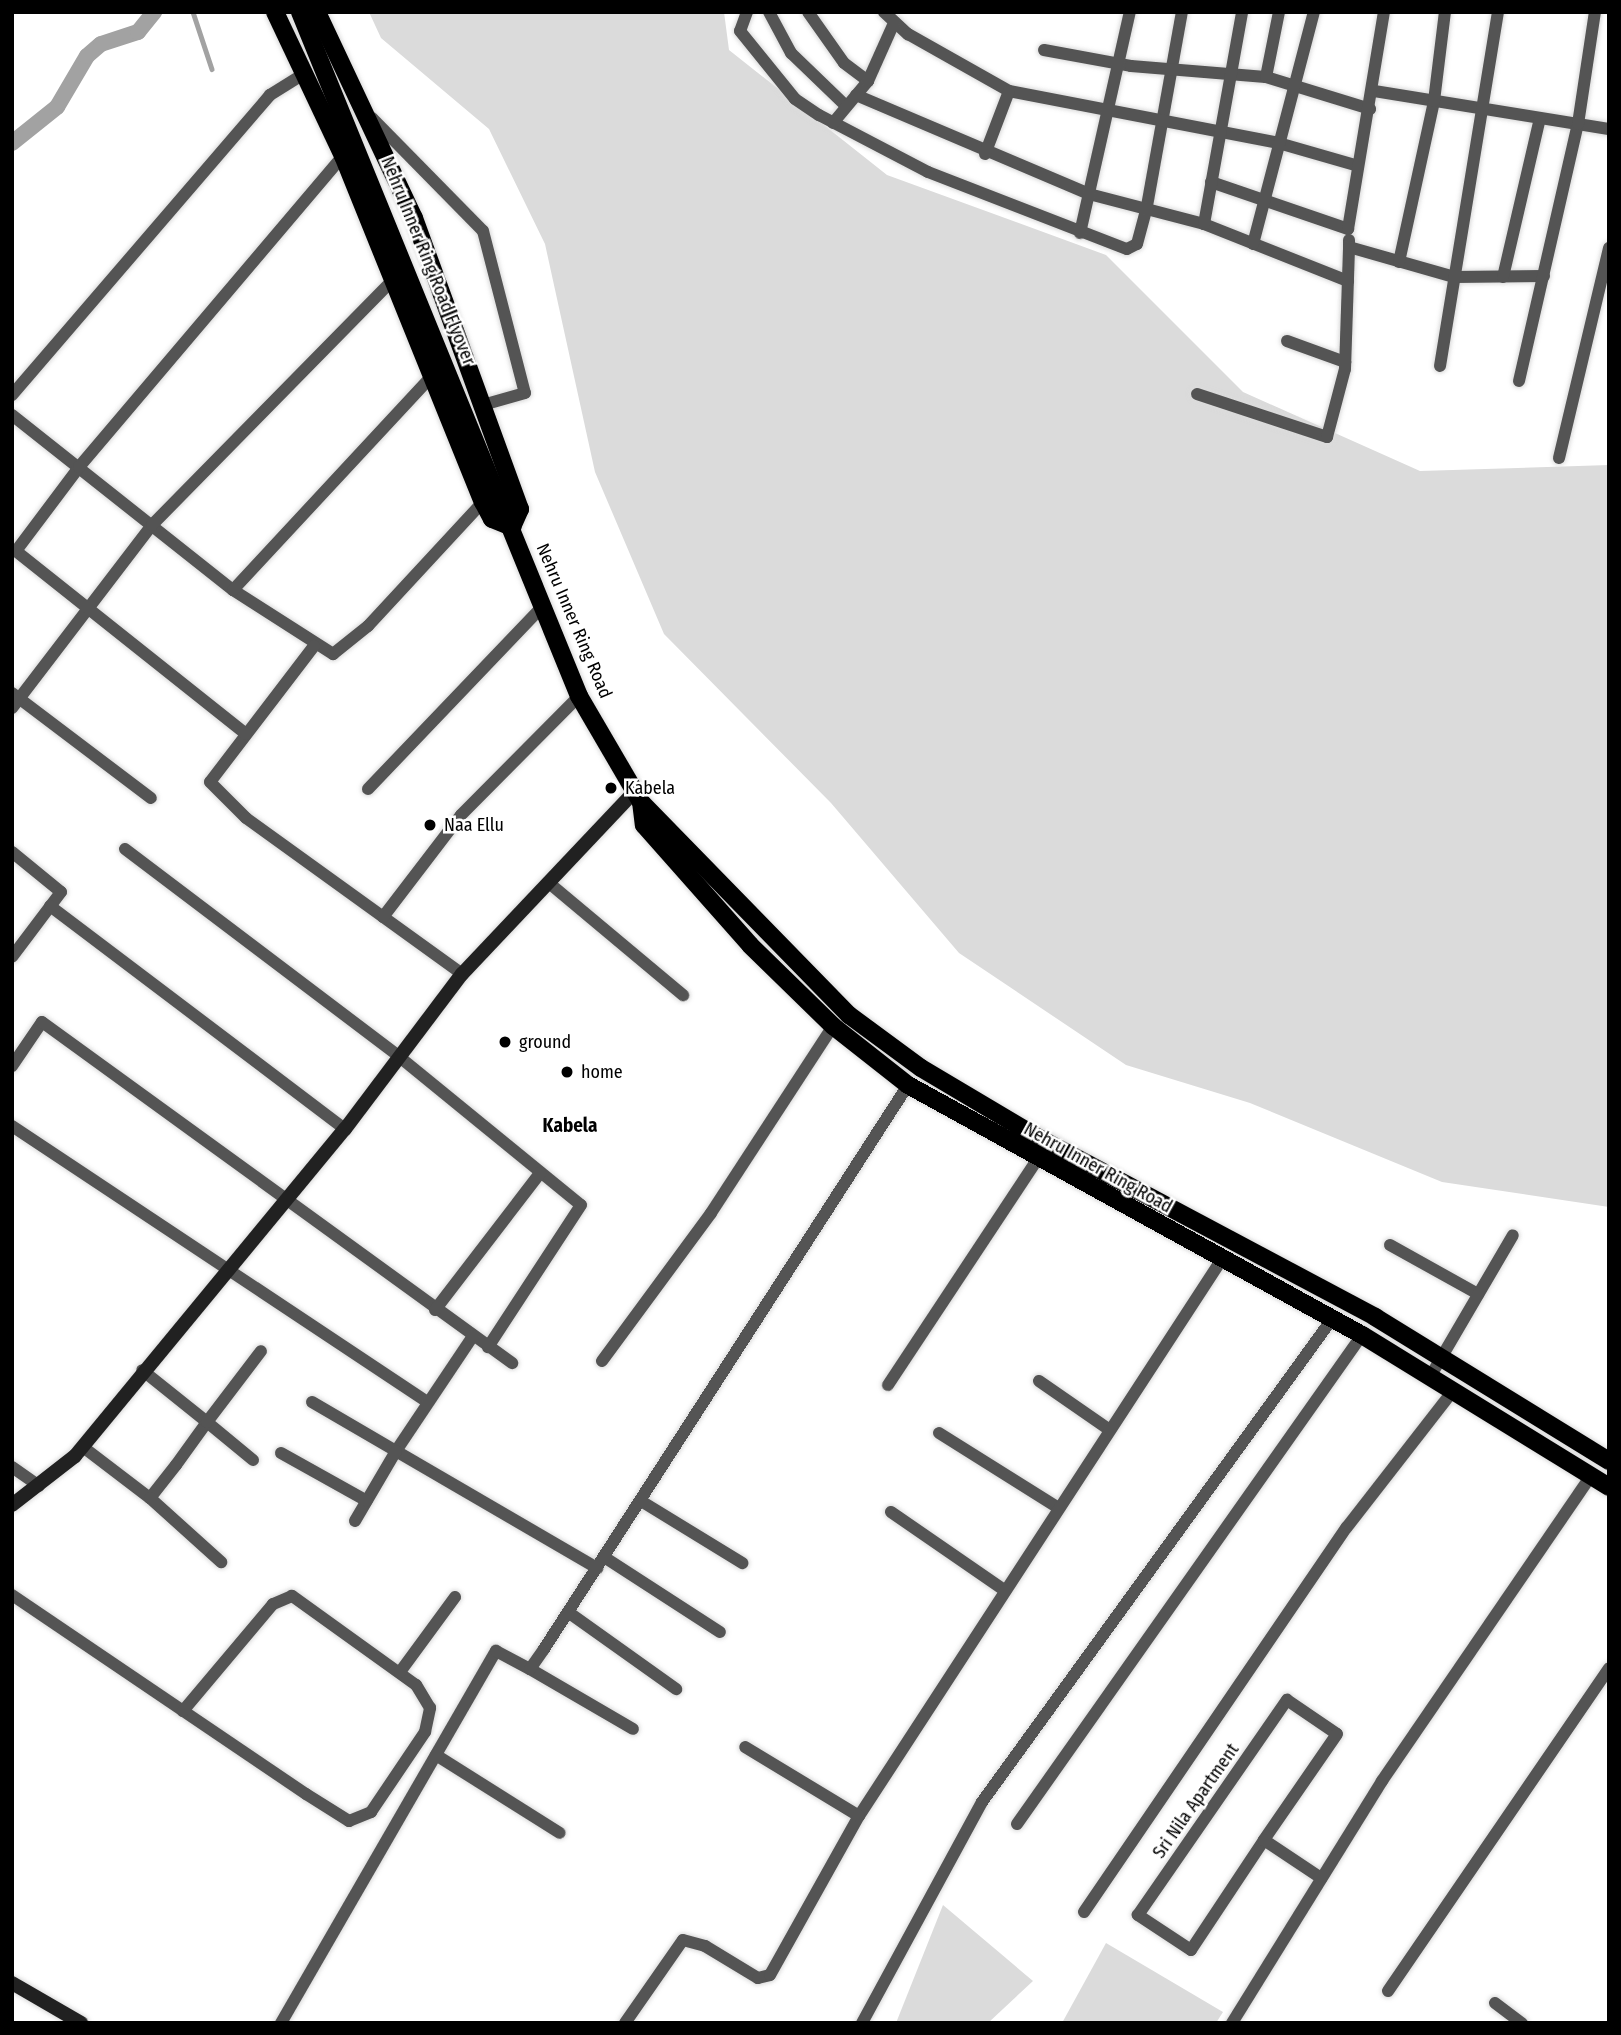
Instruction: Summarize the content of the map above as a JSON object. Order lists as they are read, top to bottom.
{
  "streets": {
    "main road": ["Nehru Inner Ring Road Flyover", "Nehru Inner Ring Road"],
    "street": ["Sri Nila Apartment"]
  },
  "districts": ["Kabela"],
  "places": [
    "Kabela",
    "Naa Ellu",
    "ground",
    "home"
  ]
}
